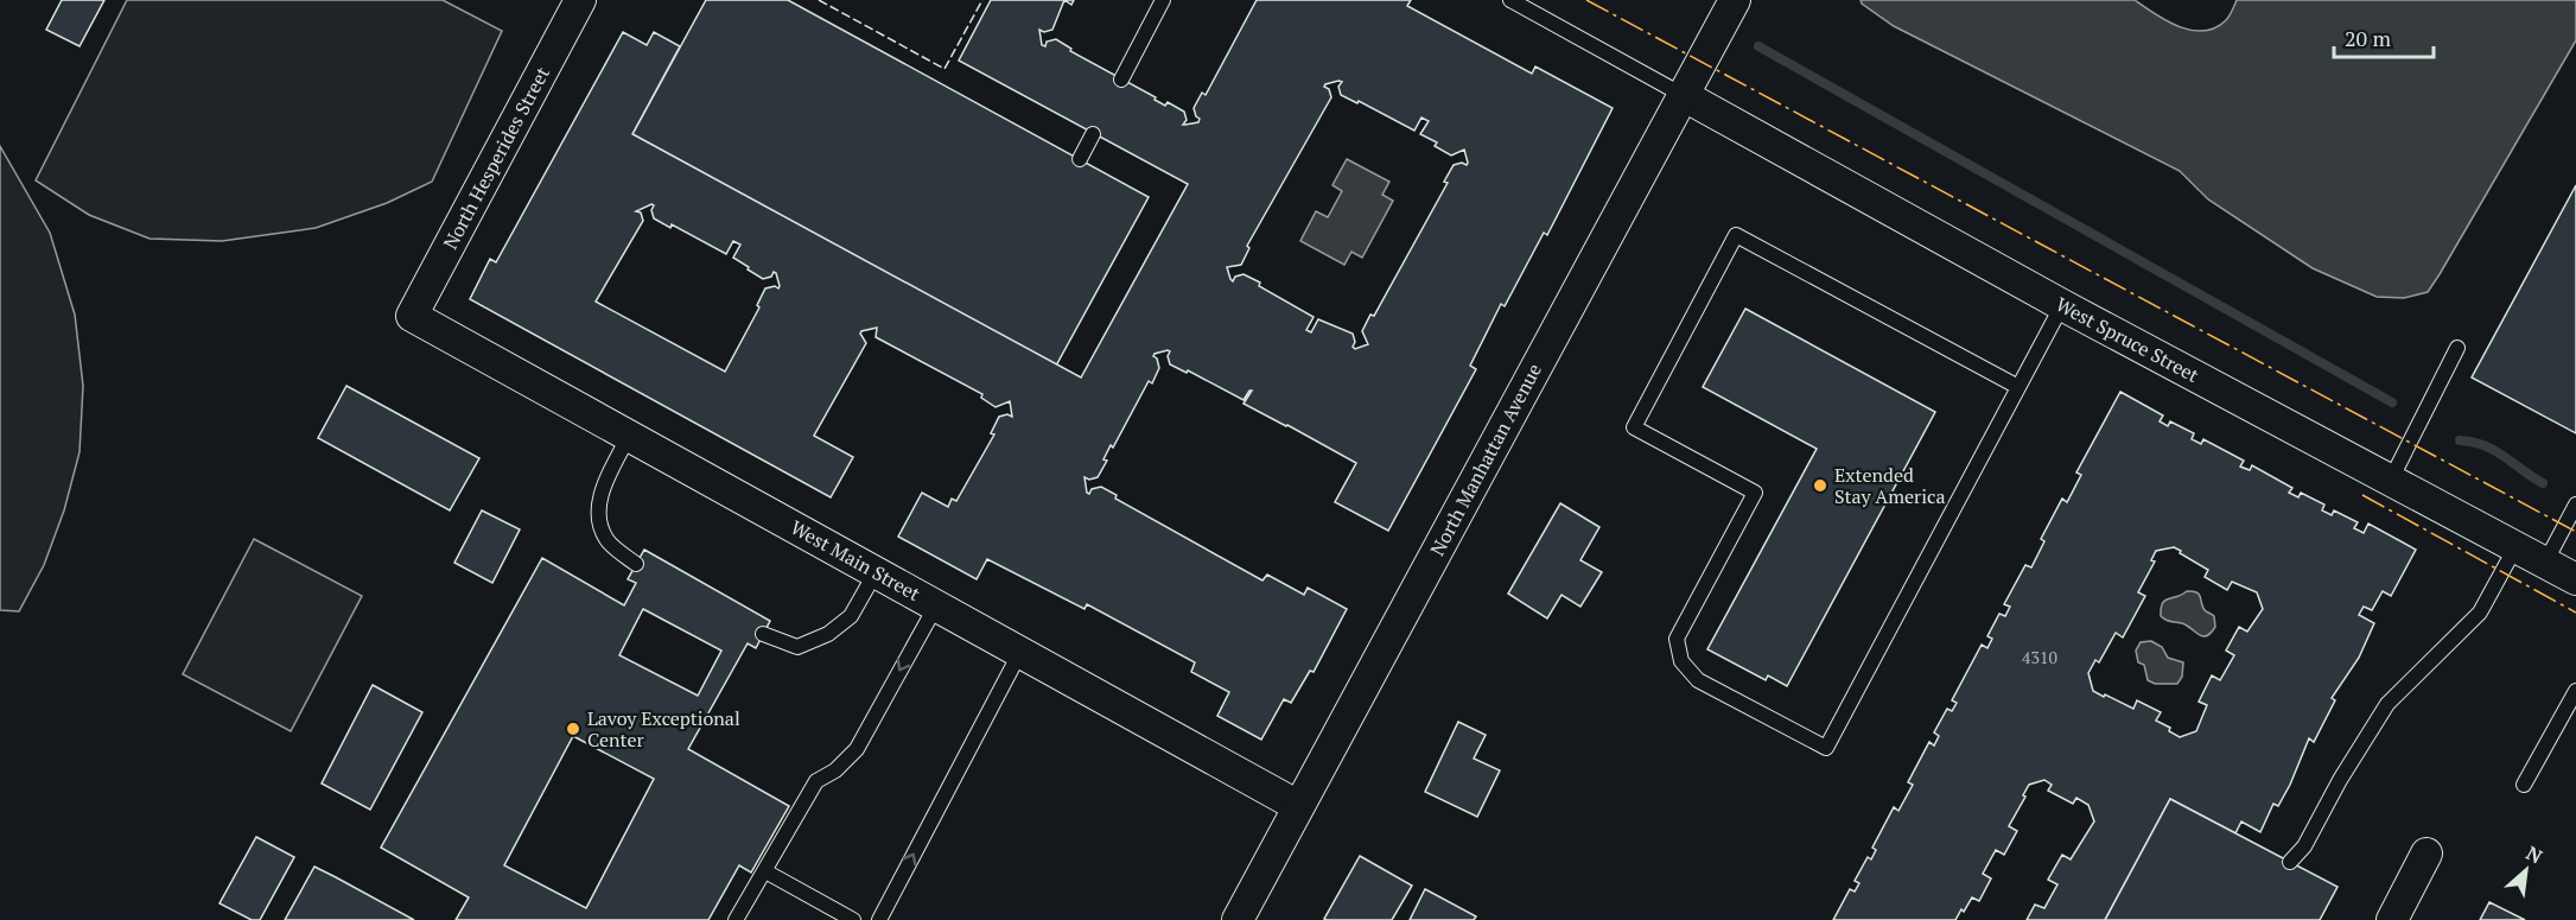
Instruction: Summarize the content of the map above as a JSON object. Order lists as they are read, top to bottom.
{
  "streets": {
    "street": [
      "North Hesperides Street",
      "West Spruce Street",
      "North Manhattan Avenue",
      "West Main Street"
    ]
  },
  "crossings": [
    ["North Hesperides Street", "West Main Street"],
    ["West Spruce Street", "North Manhattan Avenue"],
    ["North Manhattan Avenue", "West Main Street"]
  ],
  "places": ["Extended Stay America", "Lavoy Exceptional Center"],
  "house_numbers": ["4310"],
  "scale_bar": "20 m",
  "north": "top right"
}
